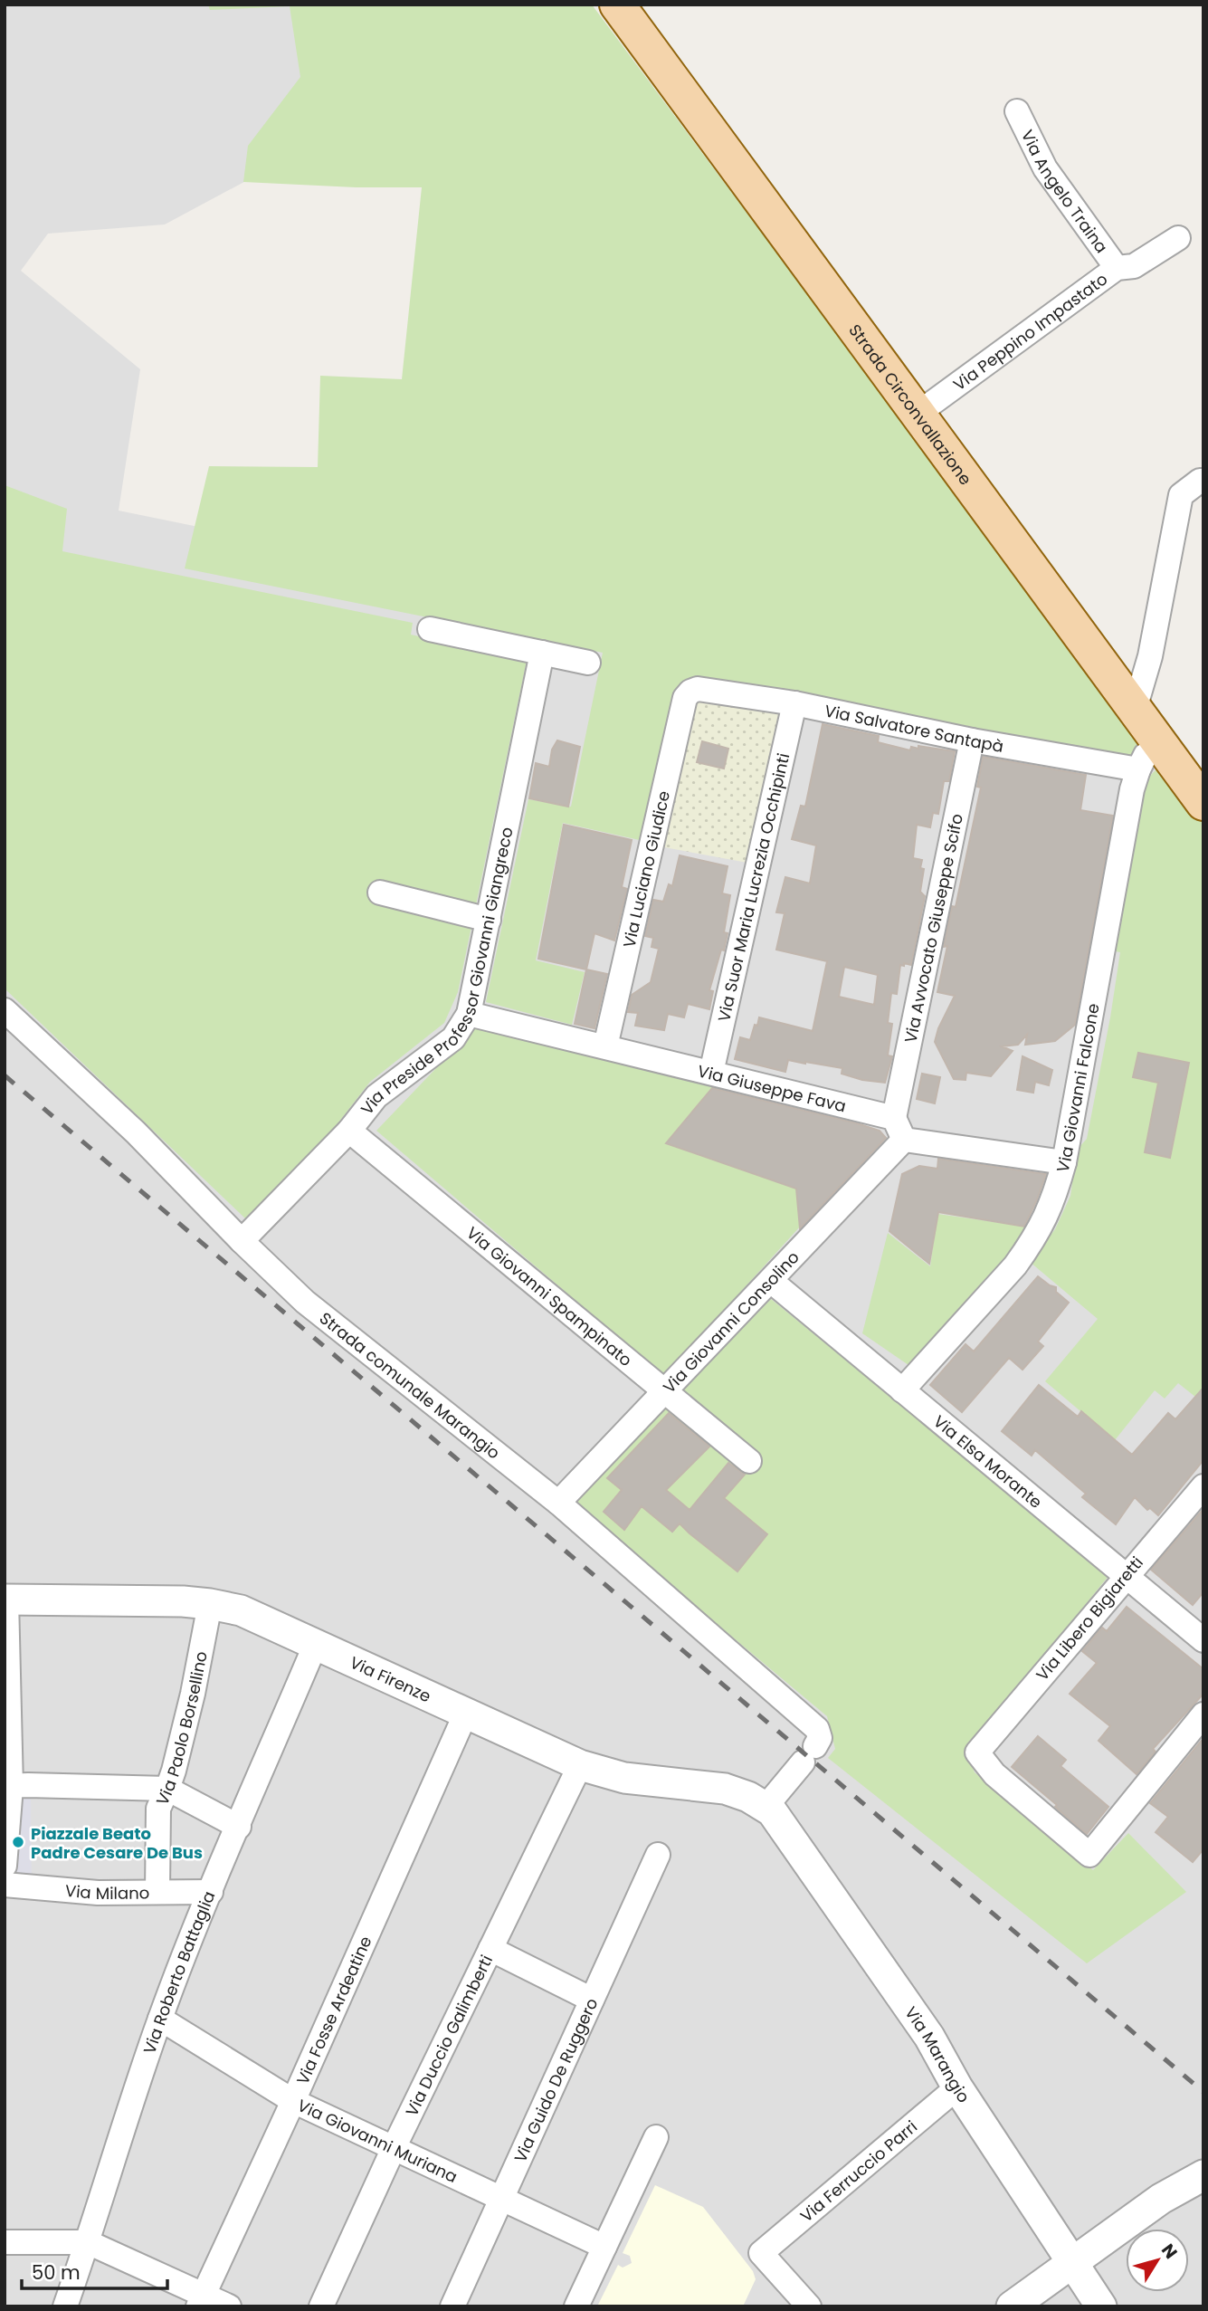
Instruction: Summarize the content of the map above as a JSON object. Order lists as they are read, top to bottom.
{
  "streets": {
    "main road": ["Strada Circonvallazione"],
    "street": [
      "Via Angelo Traina",
      "Via Peppino Impastato",
      "Via Salvatore Santapà",
      "Via Luciano Giudice",
      "Via Suor Maria Lucrezia Occhipinti",
      "Via Avvocato Giuseppe Scifo",
      "Via Preside Professor Giovanni Giangreco",
      "Via Giuseppe Fava",
      "Via Giovanni Falcone",
      "Via Giovanni Spampinato",
      "Via Giovanni Consolino",
      "Strada comunale Marangio",
      "Via Elsa Morante",
      "Via Libero Bigiaretti",
      "Via Firenze",
      "Via Paolo Borsellino",
      "Via Milano",
      "Via Roberto Battaglia",
      "Via Fosse Ardeatine",
      "Via Duccio Galimberti",
      "Via Marangio",
      "Via Guido De Ruggero",
      "Via Giovanni Muriana",
      "Via Ferruccio Parri"
    ]
  },
  "crossings": [
    ["Via Angelo Traina", "Via Peppino Impastato"],
    ["Via Peppino Impastato", "Strada Circonvallazione"],
    ["Strada Circonvallazione", "Via Giovanni Falcone"],
    ["Via Salvatore Santapà", "Via Luciano Giudice"],
    ["Via Salvatore Santapà", "Via Suor Maria Lucrezia Occhipinti"],
    ["Via Salvatore Santapà", "Via Avvocato Giuseppe Scifo"],
    ["Via Salvatore Santapà", "Via Giovanni Falcone"],
    ["Via Luciano Giudice", "Via Giuseppe Fava"],
    ["Via Suor Maria Lucrezia Occhipinti", "Via Giuseppe Fava"],
    ["Via Avvocato Giuseppe Scifo", "Via Giuseppe Fava"],
    ["Via Preside Professor Giovanni Giangreco", "Via Giuseppe Fava"],
    ["Via Preside Professor Giovanni Giangreco", "Via Giovanni Spampinato"],
    ["Via Preside Professor Giovanni Giangreco", "Strada comunale Marangio"],
    ["Via Giovanni Falcone", "Via Elsa Morante"],
    ["Via Giovanni Spampinato", "Via Giovanni Consolino"],
    ["Via Giovanni Consolino", "Strada comunale Marangio"],
    ["Via Giovanni Consolino", "Via Elsa Morante"],
    ["Strada comunale Marangio", "Via Firenze"],
    ["Strada comunale Marangio", "Via Marangio"],
    ["Via Elsa Morante", "Via Libero Bigiaretti"],
    ["Via Firenze", "Via Paolo Borsellino"],
    ["Via Firenze", "Via Roberto Battaglia"],
    ["Via Firenze", "Via Fosse Ardeatine"],
    ["Via Firenze", "Via Duccio Galimberti"],
    ["Via Firenze", "Via Marangio"],
    ["Via Paolo Borsellino", "Via Milano"],
    ["Via Milano", "Via Roberto Battaglia"],
    ["Via Roberto Battaglia", "Via Giovanni Muriana"],
    ["Via Fosse Ardeatine", "Via Giovanni Muriana"],
    ["Via Duccio Galimberti", "Via Giovanni Muriana"],
    ["Via Marangio", "Via Ferruccio Parri"],
    ["Via Guido De Ruggero", "Via Giovanni Muriana"]
  ],
  "places": ["Piazzale Beato Padre Cesare De Bus"],
  "scale_bar": "50 m",
  "north": "top right"
}
